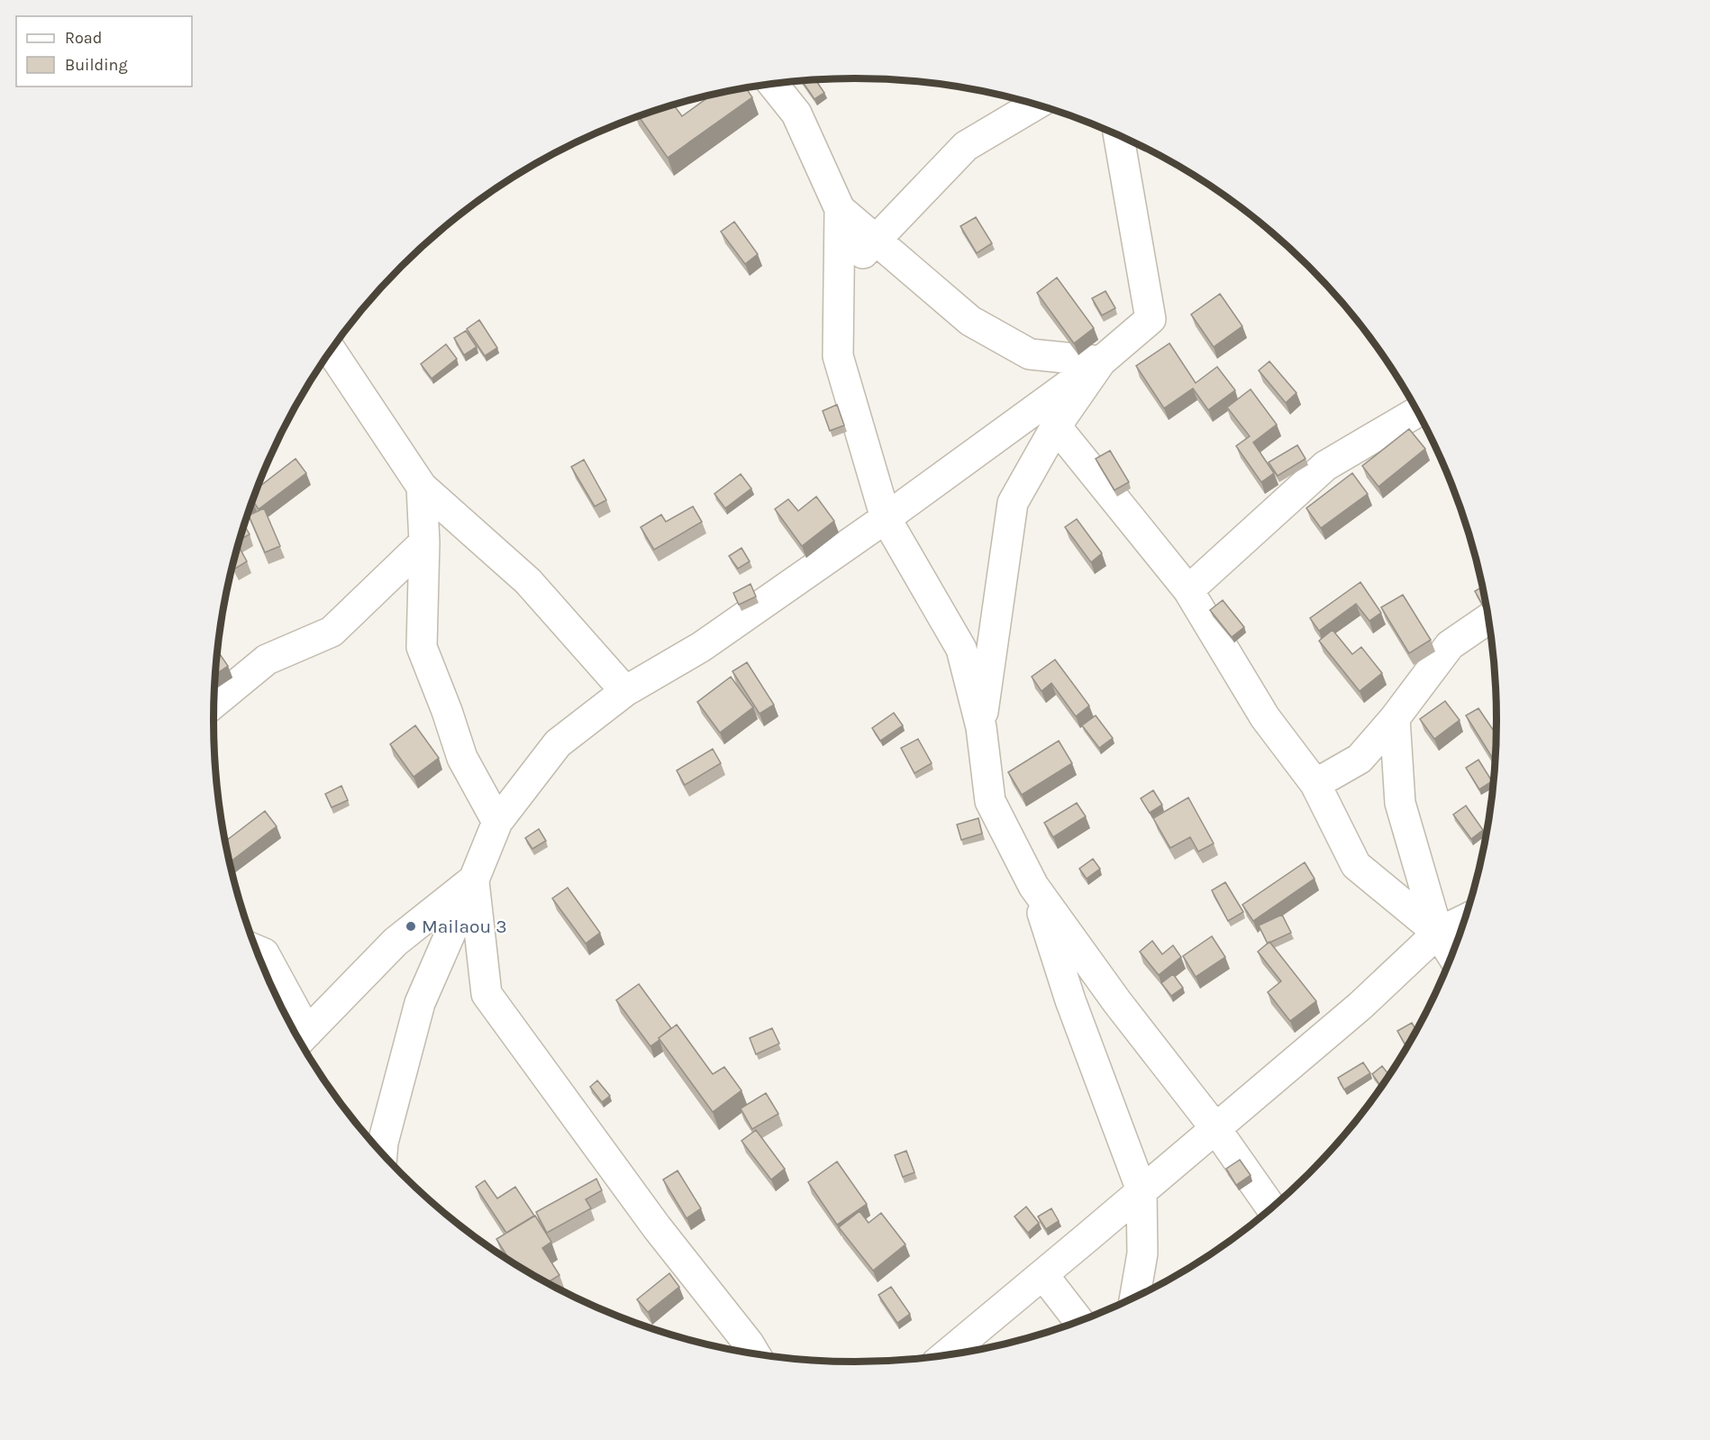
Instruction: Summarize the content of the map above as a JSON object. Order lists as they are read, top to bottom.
{
  "places": ["Mailaou 3"],
  "legend": ["Road", "Building"]
}
